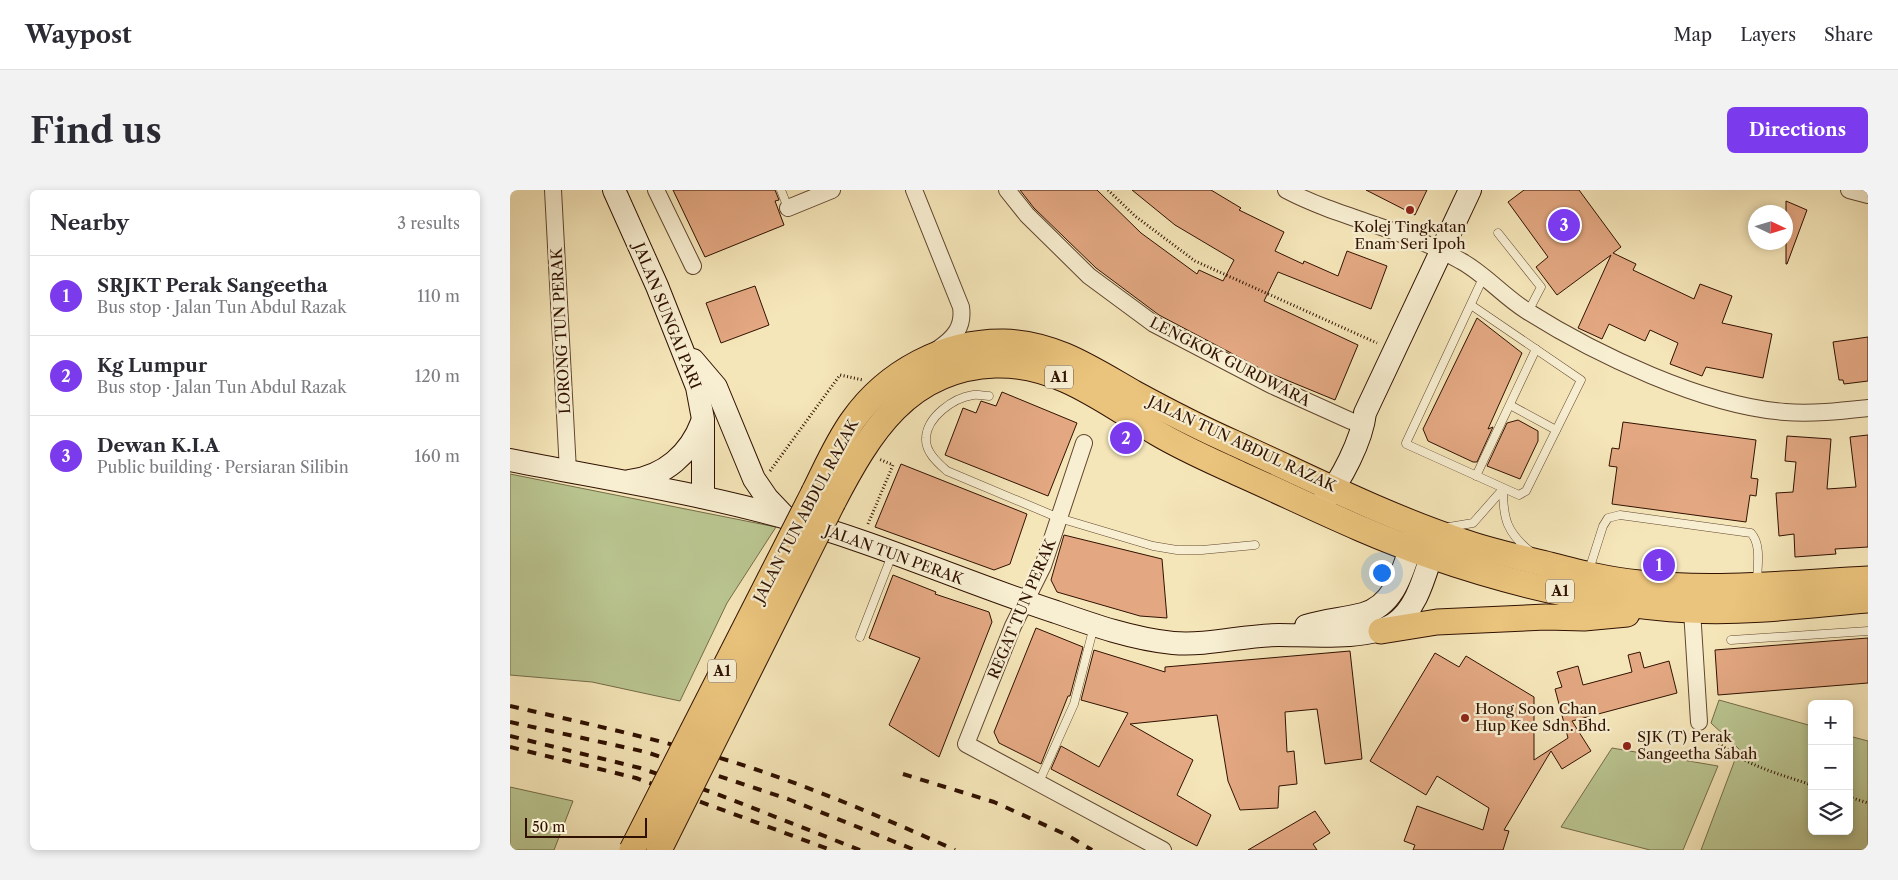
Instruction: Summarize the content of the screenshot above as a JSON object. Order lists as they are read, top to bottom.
{
  "streets": {
    "main road": [
      "JALAN SUNGAI PARI",
      "A1",
      "JALAN TUN ABDUL RAZAK",
      "JALAN TUN PERAK"
    ],
    "street": ["LORONG TUN PERAK", "LENGKOK GURDWARA", "REGAT TUN PERAK"]
  },
  "crossings": [
    ["JALAN SUNGAI PARI", "JALAN TUN PERAK"],
    ["LORONG TUN PERAK", "JALAN TUN PERAK"],
    ["JALAN TUN ABDUL RAZAK", "JALAN TUN PERAK"],
    ["JALAN TUN PERAK", "REGAT TUN PERAK"]
  ],
  "places": ["Kolej Tingkatan Enam Seri Ipoh", "Hong Soon Chan Hup Kee Sdn. Bhd.", "SJK (T) Perak Sangeetha Sabah"],
  "scale_bar": "50 m",
  "north": "right",
  "page": {
    "header": "Waypost",
    "nav": ["Map", "Layers", "Share"],
    "buttons": "Directions",
    "title": "Find us",
    "heading": ["Nearby", "3 results"],
    "pins": ["3", "2", "1"],
    "list": [
      {
        "mark": "1",
        "name": "SRJKT Perak Sangeetha",
        "note": "Bus stop · Jalan Tun Abdul Razak",
        "value": "110 m"
      },
      {
        "mark": "2",
        "name": "Kg Lumpur",
        "note": "Bus stop · Jalan Tun Abdul Razak",
        "value": "120 m"
      },
      {
        "mark": "3",
        "name": "Dewan K.I.A",
        "note": "Public building · Persiaran Silibin",
        "value": "160 m"
      }
    ],
    "map_buttons": ["+", "−"],
    "scale": "50 m"
  }
}
